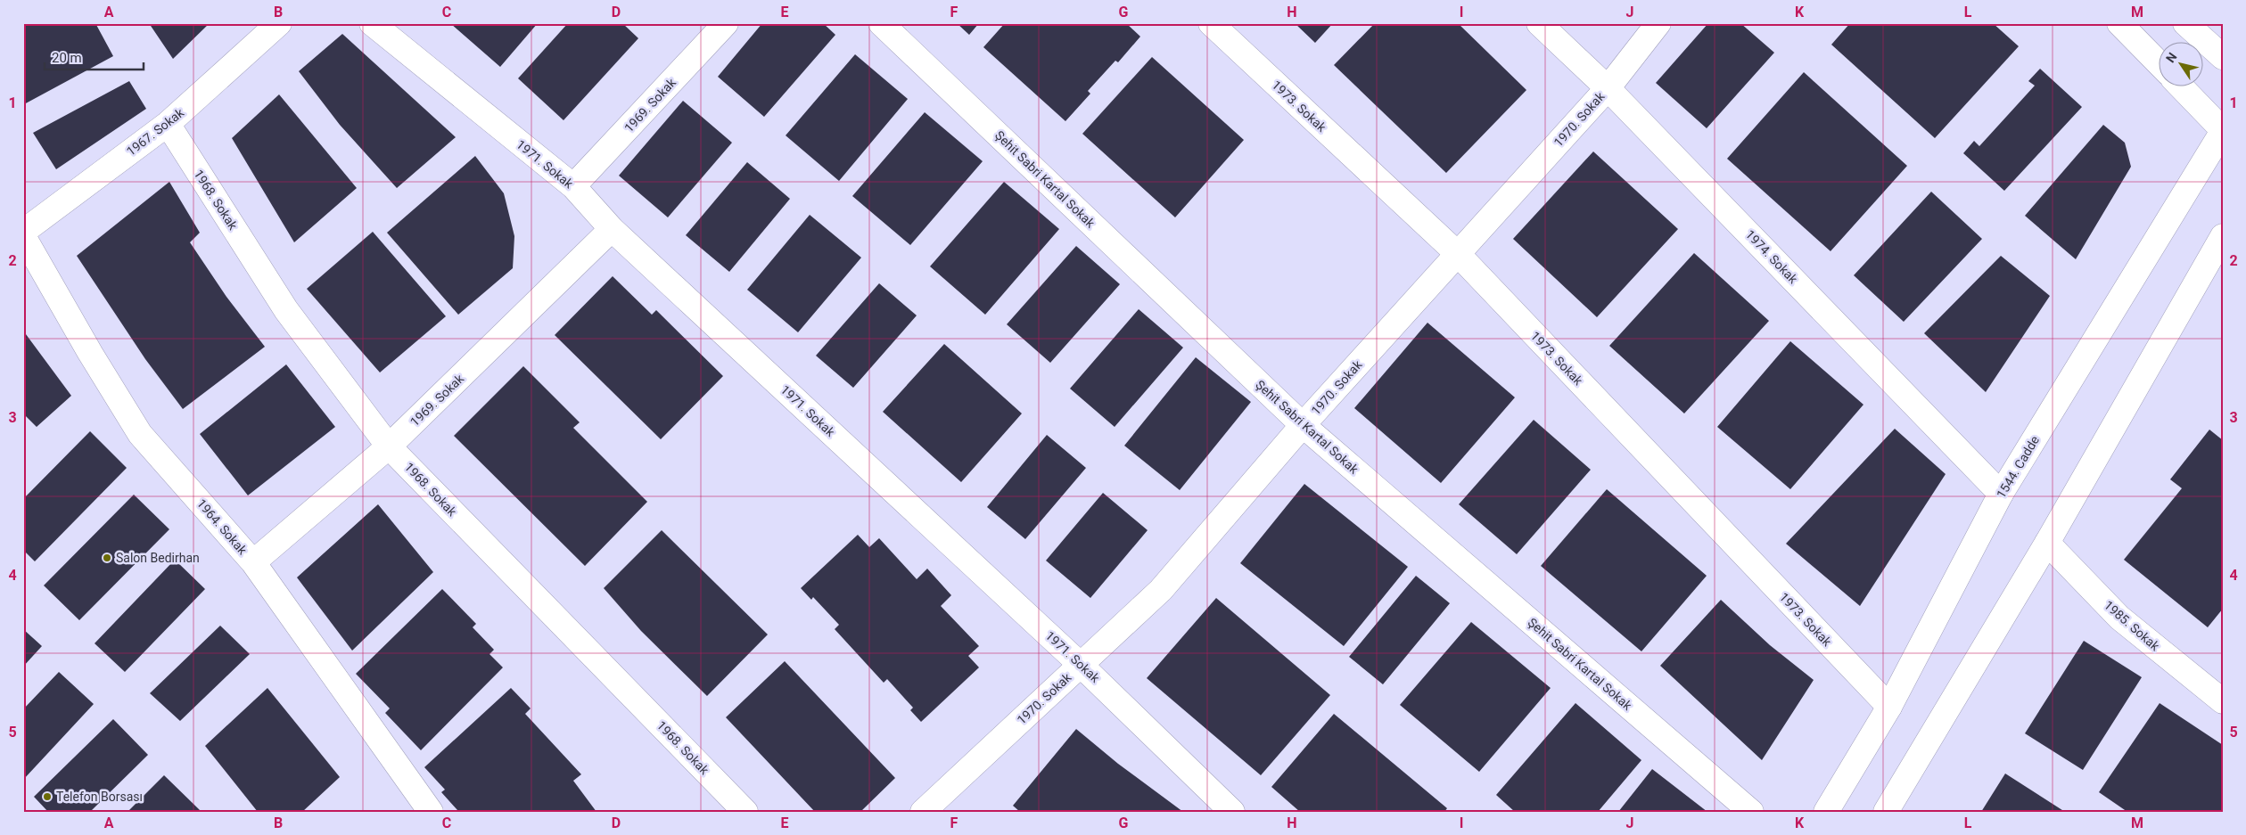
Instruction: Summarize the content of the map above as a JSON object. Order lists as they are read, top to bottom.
{
  "streets": {
    "street": [
      "1969. Sokak",
      "1973. Sokak",
      "1970. Sokak",
      "1967. Sokak",
      "1971. Sokak",
      "Şehit Sabri Kartal Sokak",
      "1968. Sokak",
      "1974. Sokak",
      "1544. Cadde",
      "1964. Sokak",
      "1985. Sokak"
    ]
  },
  "crossings": [
    ["1969. Sokak", "1971. Sokak"],
    ["1969. Sokak", "1968. Sokak"],
    ["1969. Sokak", "1964. Sokak"],
    ["1973. Sokak", "1970. Sokak"],
    ["1973. Sokak", "1544. Cadde"],
    ["1970. Sokak", "1971. Sokak"],
    ["1970. Sokak", "Şehit Sabri Kartal Sokak"],
    ["1970. Sokak", "1974. Sokak"],
    ["1967. Sokak", "1968. Sokak"],
    ["1974. Sokak", "1544. Cadde"]
  ],
  "places": ["Salon Bedirhan", "Telefon Borsası"],
  "scale_bar": "20 m",
  "north": "top left",
  "grid": {
    "columns": [
      "A",
      "B",
      "C",
      "D",
      "E",
      "F",
      "G",
      "H",
      "I",
      "J",
      "K",
      "L",
      "M"
    ],
    "rows": [
      "1",
      "2",
      "3",
      "4",
      "5"
    ]
  }
}
